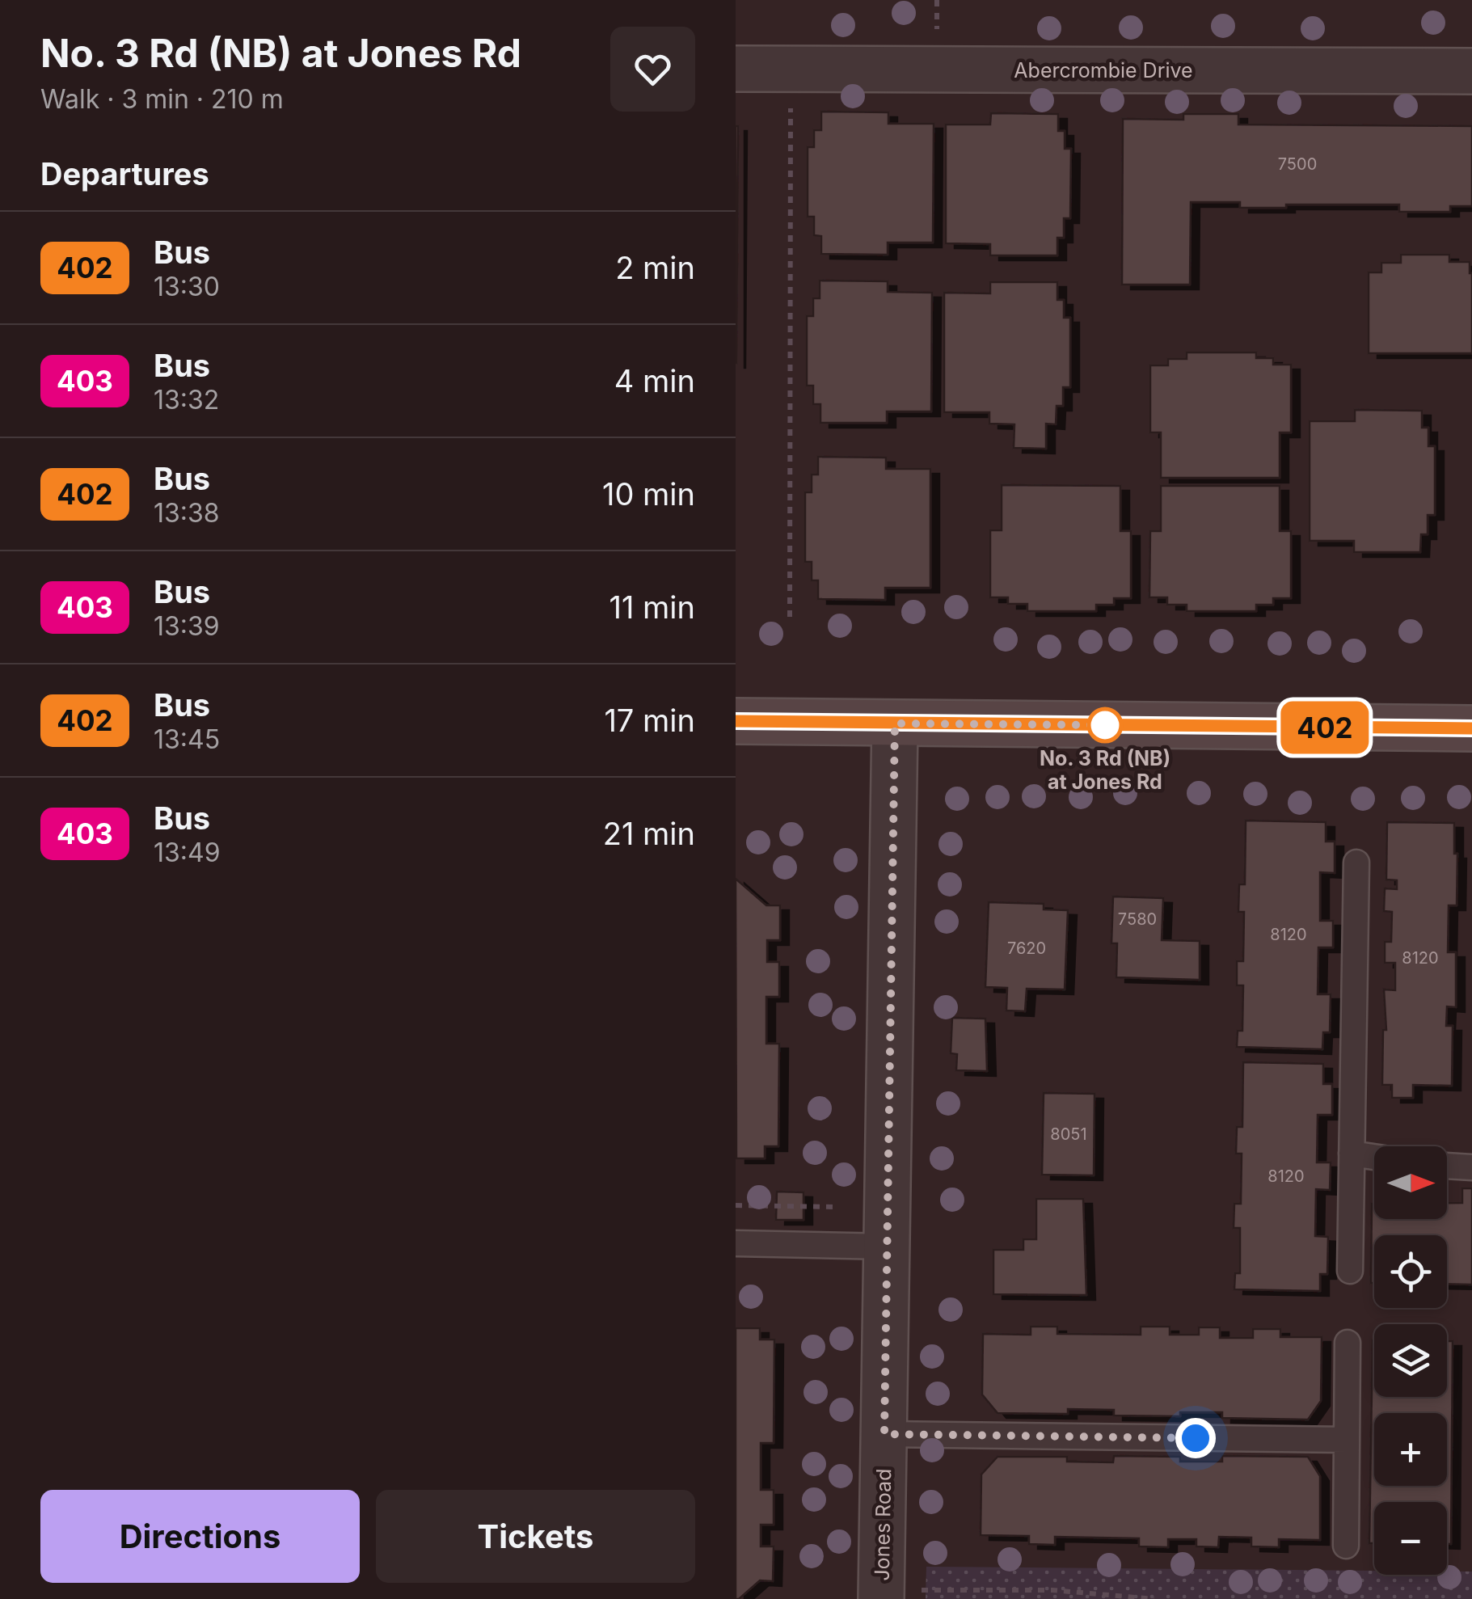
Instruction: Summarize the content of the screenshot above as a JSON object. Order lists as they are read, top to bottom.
{
  "streets": {
    "street": ["Abercrombie Drive", "Jones Road"]
  },
  "places": ["No. 3 Rd (NB) at Jones Rd"],
  "lines": ["bus line 402"],
  "house_numbers": [
    "7500",
    "7580",
    "8120",
    "7620",
    "8120",
    "8051",
    "8120"
  ],
  "north": "right",
  "page": {
    "heading": [
      ["No. 3 Rd (NB) at Jones Rd", "Walk · 3 min · 210 m"],
      "Departures"
    ],
    "on_map": "402",
    "list": [
      {
        "mark": "402",
        "name": "Bus",
        "note": "13:30",
        "value": "2 min"
      },
      {
        "mark": "403",
        "name": "Bus",
        "note": "13:32",
        "value": "4 min"
      },
      {
        "mark": "402",
        "name": "Bus",
        "note": "13:38",
        "value": "10 min"
      },
      {
        "mark": "403",
        "name": "Bus",
        "note": "13:39",
        "value": "11 min"
      },
      {
        "mark": "402",
        "name": "Bus",
        "note": "13:45",
        "value": "17 min"
      },
      {
        "mark": "403",
        "name": "Bus",
        "note": "13:49",
        "value": "21 min"
      }
    ],
    "map_buttons": ["+", "−"],
    "buttons": ["Directions", "Tickets"]
  }
}
